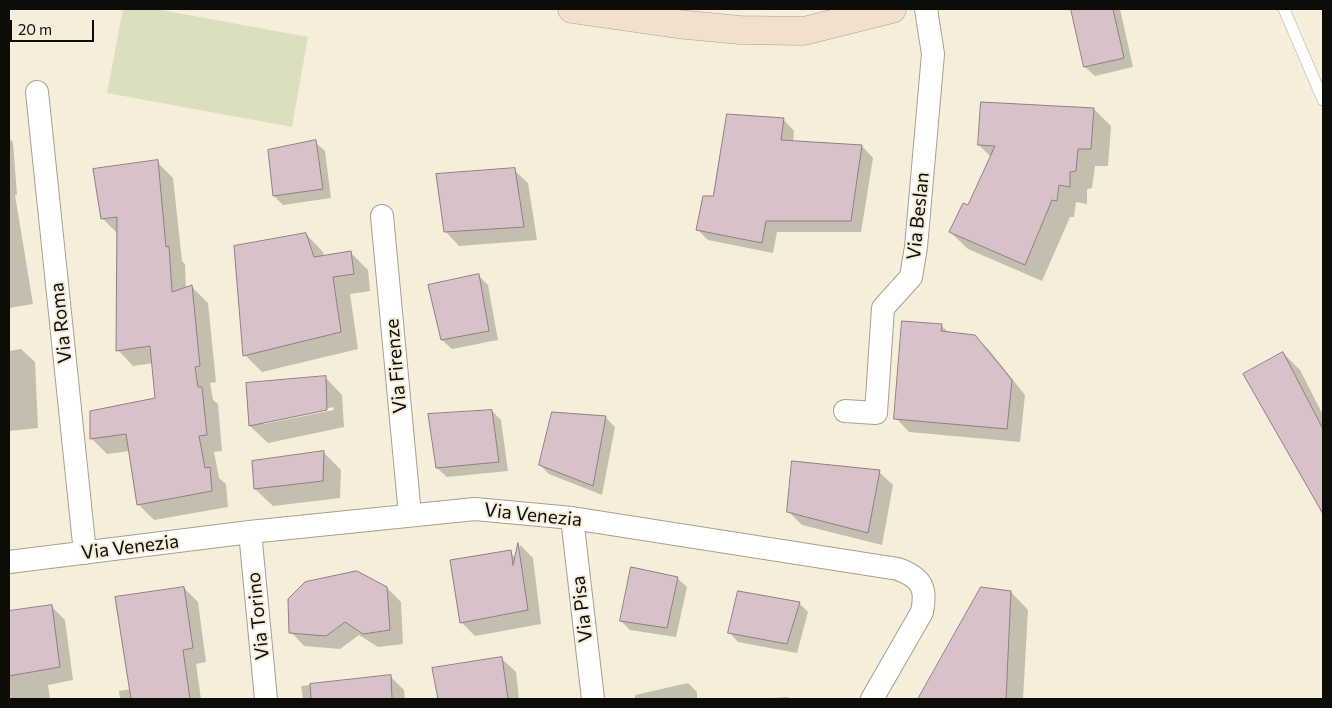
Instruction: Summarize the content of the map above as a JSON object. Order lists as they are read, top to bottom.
{
  "streets": {
    "street": [
      "Via Beslan",
      "Via Roma",
      "Via Firenze",
      "Via Venezia",
      "Via Pisa",
      "Via Torino"
    ]
  },
  "crossings": [
    ["Via Roma", "Via Venezia"],
    ["Via Firenze", "Via Venezia"],
    ["Via Venezia", "Via Pisa"],
    ["Via Venezia", "Via Torino"]
  ],
  "scale_bar": "20 m"
}
